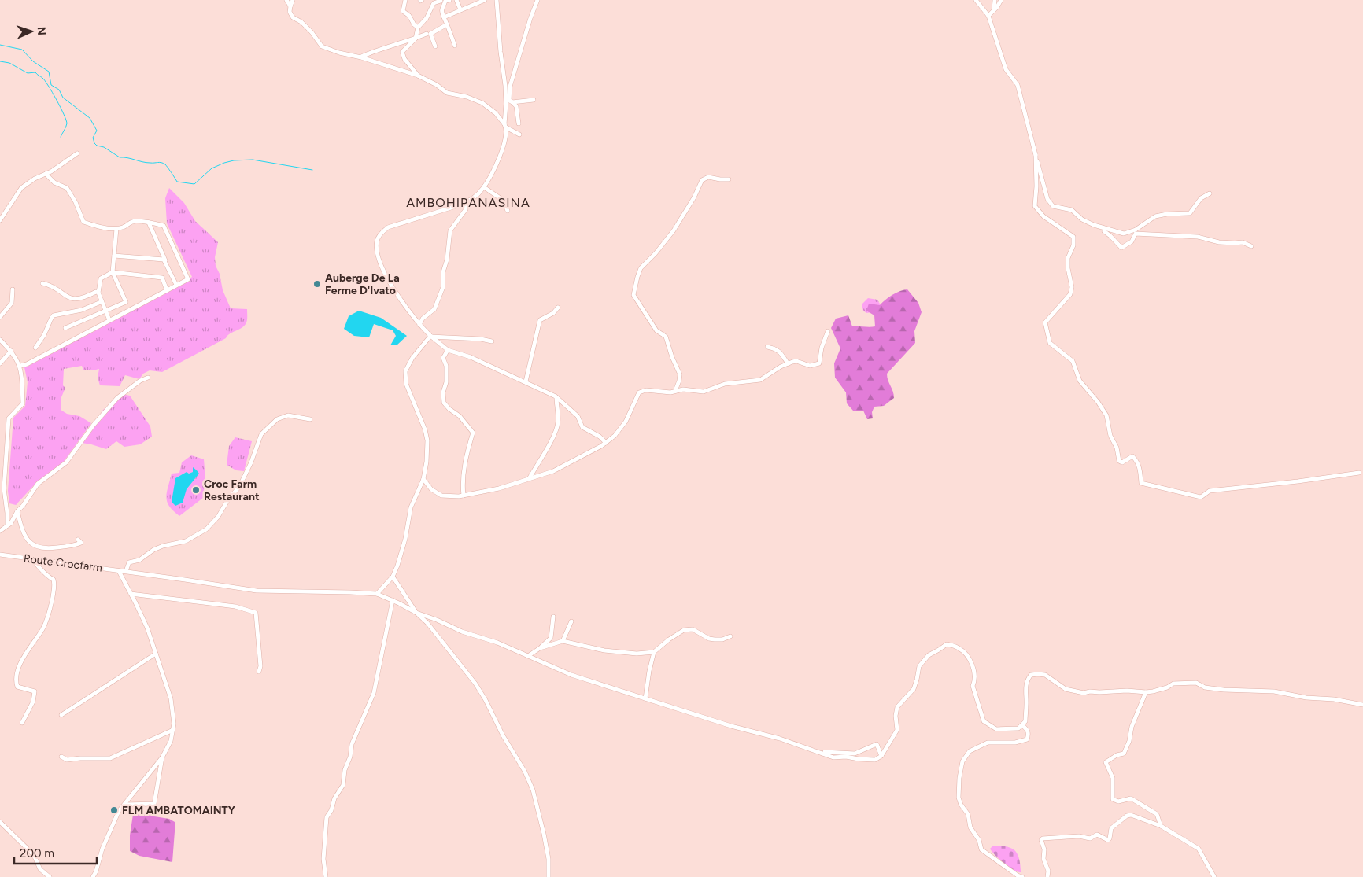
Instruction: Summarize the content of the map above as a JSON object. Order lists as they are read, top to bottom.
{
  "streets": {
    "street": ["Route Crocfarm"]
  },
  "districts": ["AMBOHIPANASINA"],
  "places": ["Auberge De La Ferme D'Ivato", "Croc Farm Restaurant", "FLM AMBATOMAINTY"],
  "scale_bar": "200 m",
  "north": "right"
}
